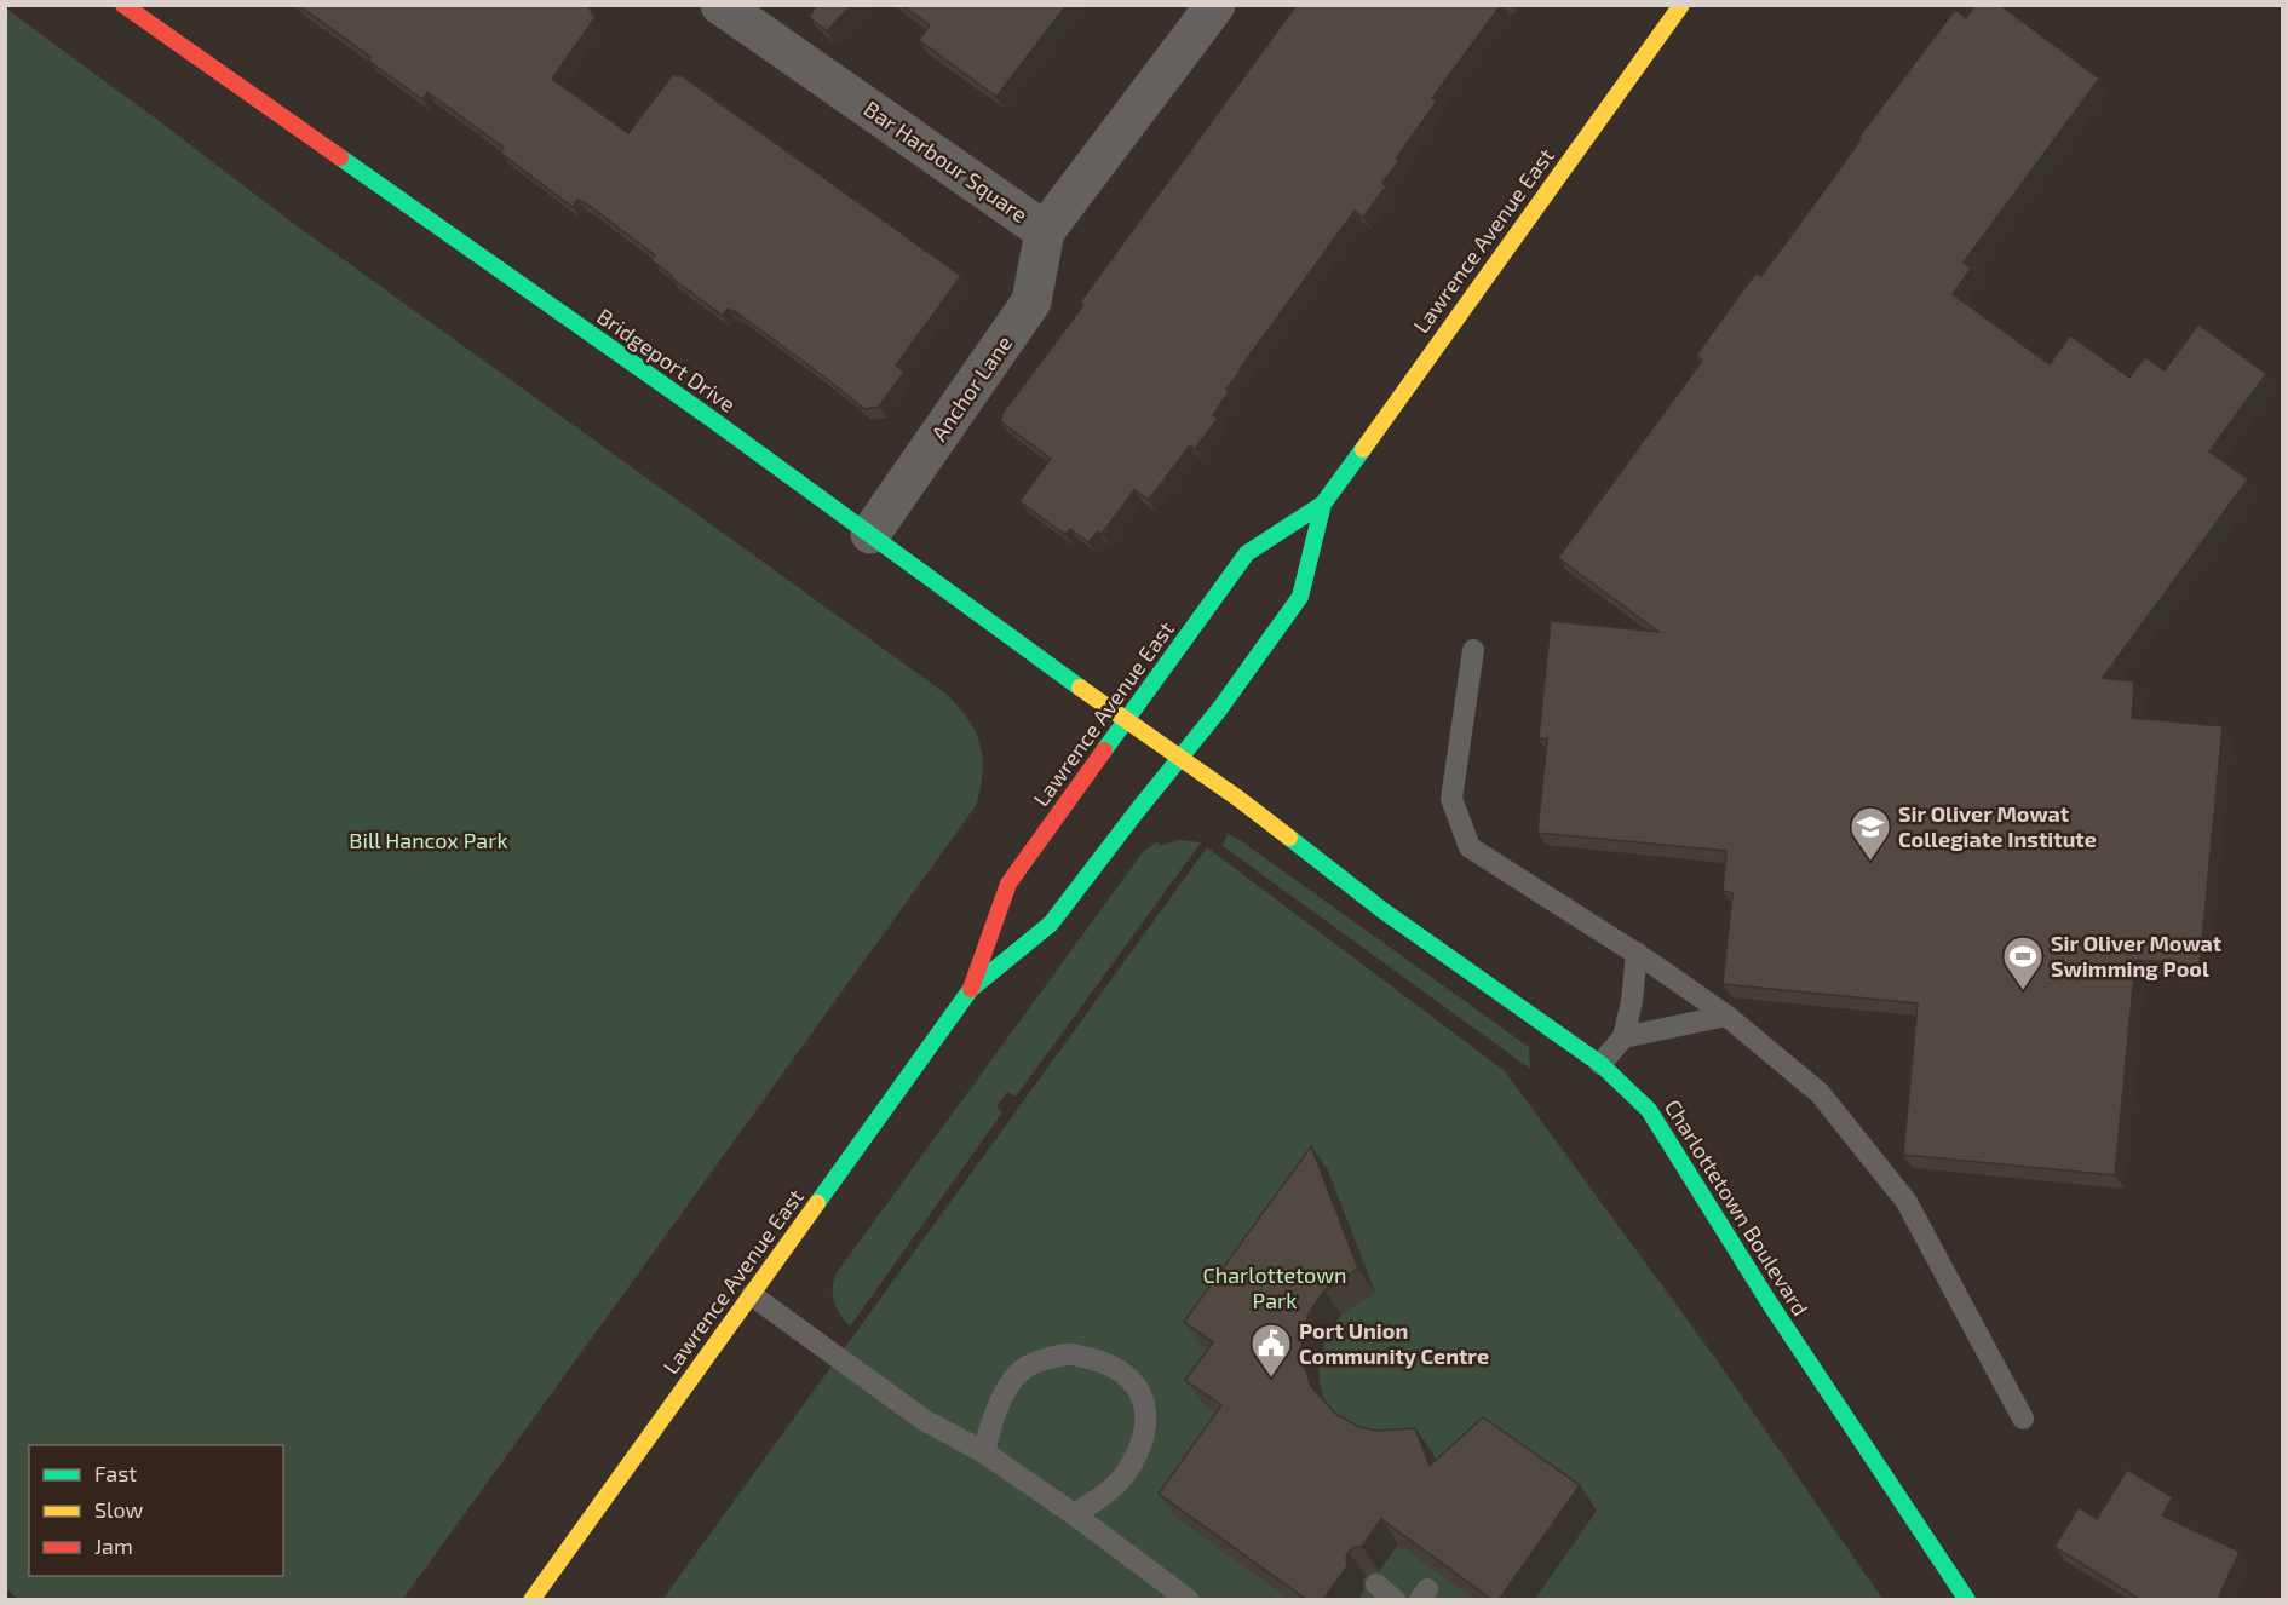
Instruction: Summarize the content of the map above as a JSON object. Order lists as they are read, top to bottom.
{
  "streets": {
    "main road": ["Lawrence Avenue East", "Bridgeport Drive", "Charlottetown Boulevard"],
    "street": ["Bar Harbour Square", "Anchor Lane"]
  },
  "crossings": [
    ["Bar Harbour Square", "Anchor Lane"],
    ["Lawrence Avenue East", "Bridgeport Drive"],
    ["Lawrence Avenue East", "Charlottetown Boulevard"],
    ["Bridgeport Drive", "Anchor Lane"],
    ["Bridgeport Drive", "Charlottetown Boulevard"]
  ],
  "parks": ["Bill Hancox Park", "Charlottetown Park"],
  "places": {
    "school or university": ["Sir Oliver Mowat Collegiate Institute"],
    "sports": ["Sir Oliver Mowat Swimming Pool"],
    "public building": ["Port Union Community Centre"]
  },
  "legend": ["Fast", "Slow", "Jam"]
}
